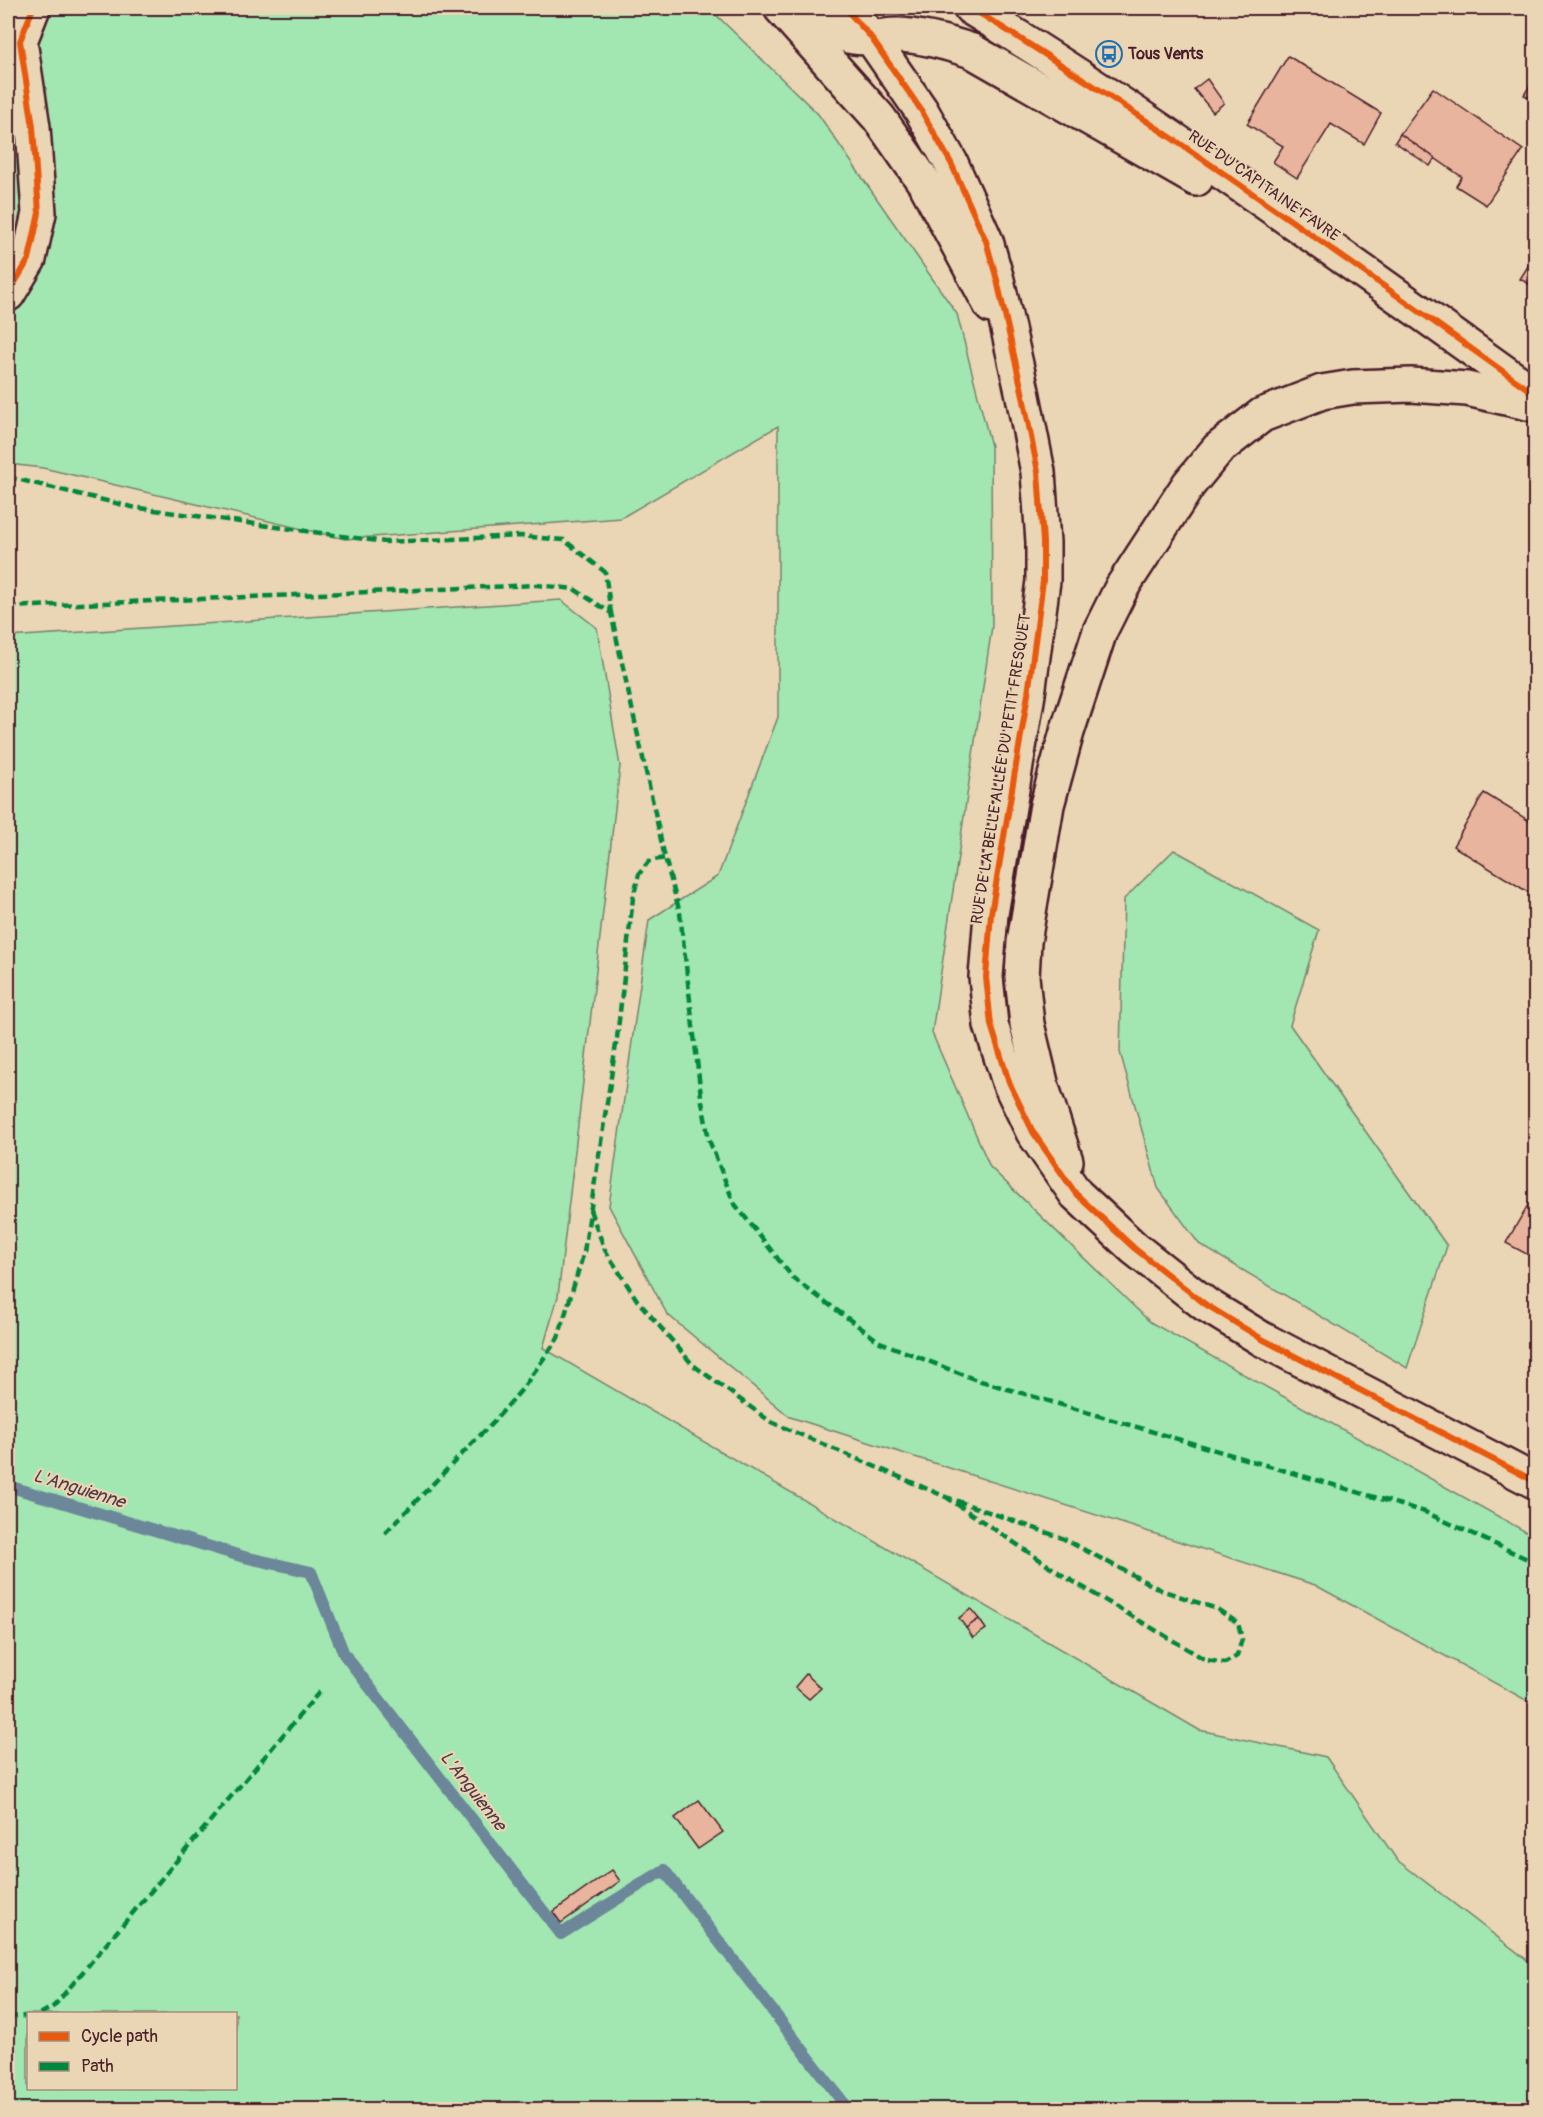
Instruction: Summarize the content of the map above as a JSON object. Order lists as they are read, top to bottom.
{
  "streets": {
    "street": ["RUE DU CAPITAINE FAVRE", "RUE DE LA BELLE ALLÉE DU PETIT FRESQUET"]
  },
  "crossings": [
    ["RUE DU CAPITAINE FAVRE", "RUE DE LA BELLE ALLÉE DU PETIT FRESQUET"]
  ],
  "water": ["L'Anguienne"],
  "places": {
    "bus stop": ["Tous Vents"]
  },
  "legend": ["Cycle path", "Path"]
}
